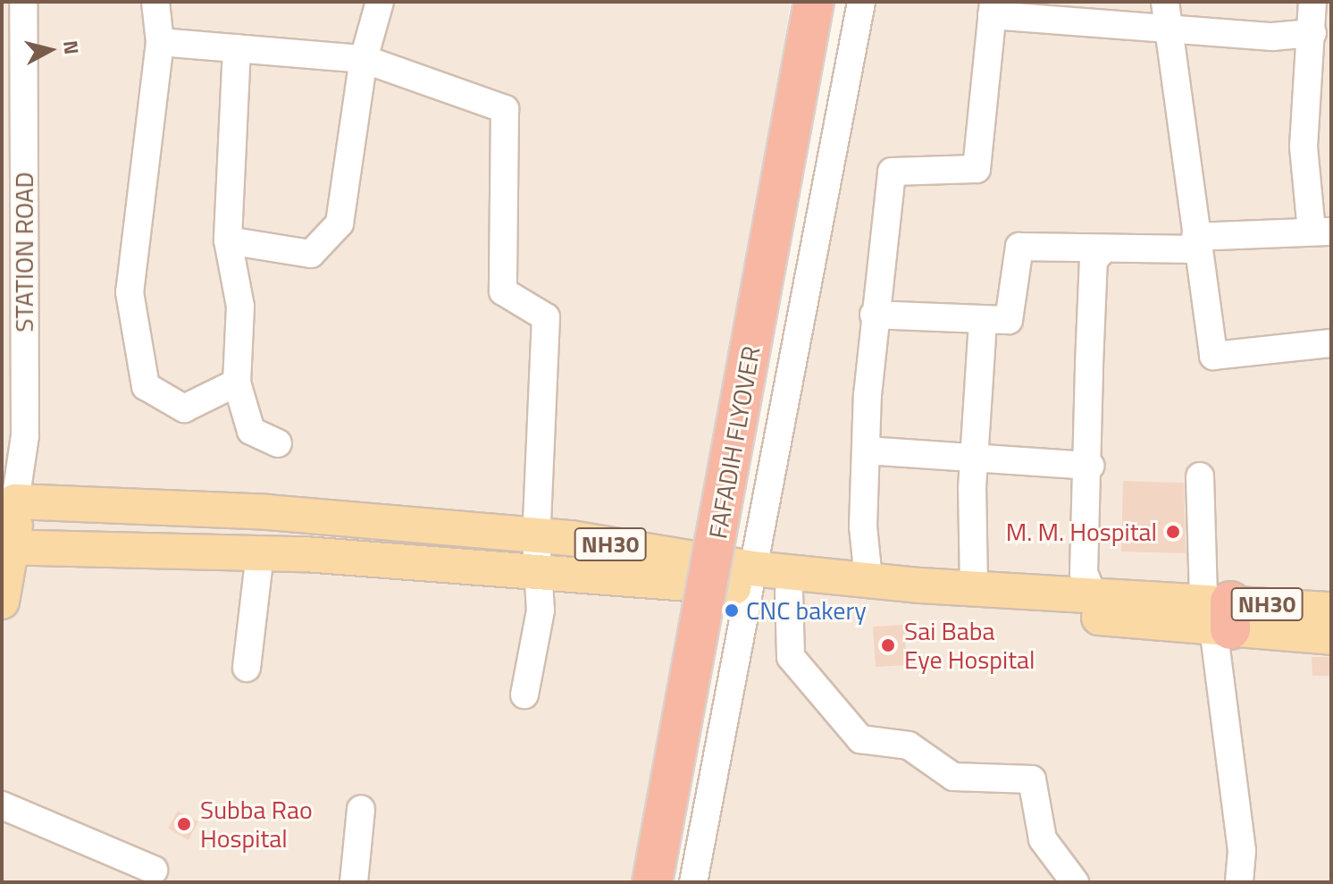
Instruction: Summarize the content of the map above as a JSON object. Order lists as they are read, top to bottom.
{
  "streets": {
    "highway": ["FAFADIH FLYOVER"],
    "main road": ["NH30"],
    "street": ["STATION ROAD"]
  },
  "crossings": [
    ["STATION ROAD", "NH30"]
  ],
  "places": [
    "M. M. Hospital",
    "CNC bakery",
    "Sai Baba Eye Hospital",
    "Subba Rao Hospital"
  ],
  "north": "right"
}
